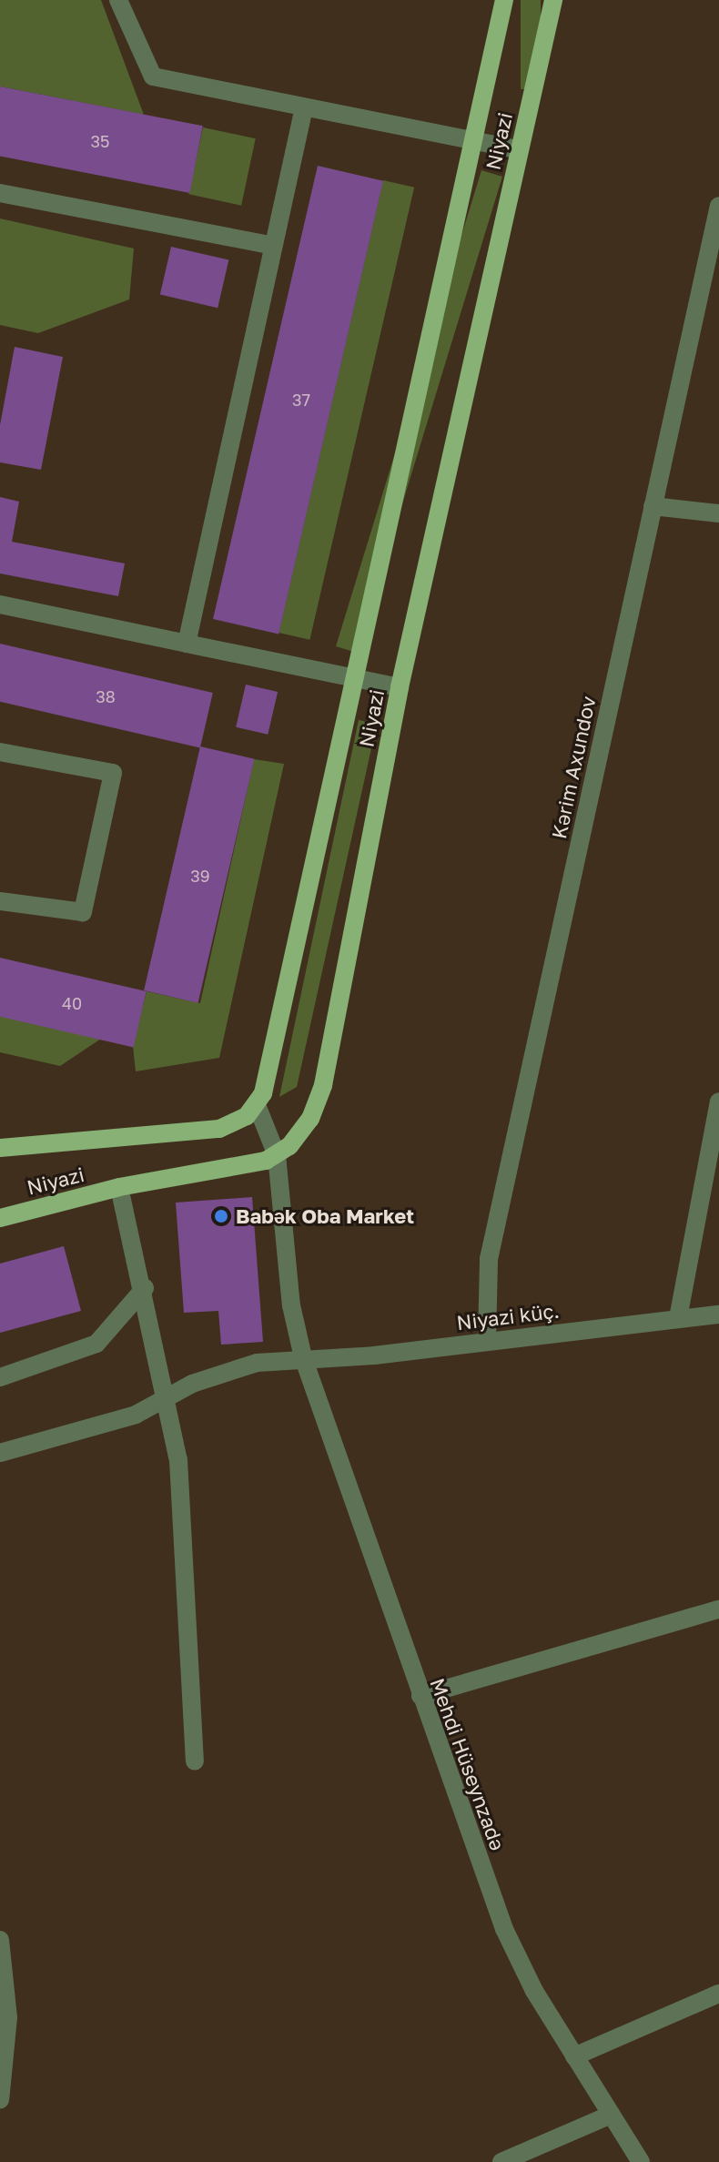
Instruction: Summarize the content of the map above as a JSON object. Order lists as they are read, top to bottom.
{
  "streets": {
    "main road": ["Niyazi"],
    "street": ["Kərim Axundov", "Niyazi küç.", "Mehdi Hüseynzadə"]
  },
  "crossings": [
    ["Niyazi", "Mehdi Hüseynzadə"],
    ["Kərim Axundov", "Niyazi küç."],
    ["Niyazi küç.", "Mehdi Hüseynzadə"]
  ],
  "places": ["Babək Oba Market"],
  "house_numbers": [
    "35",
    "37",
    "38",
    "39",
    "40"
  ]
}
